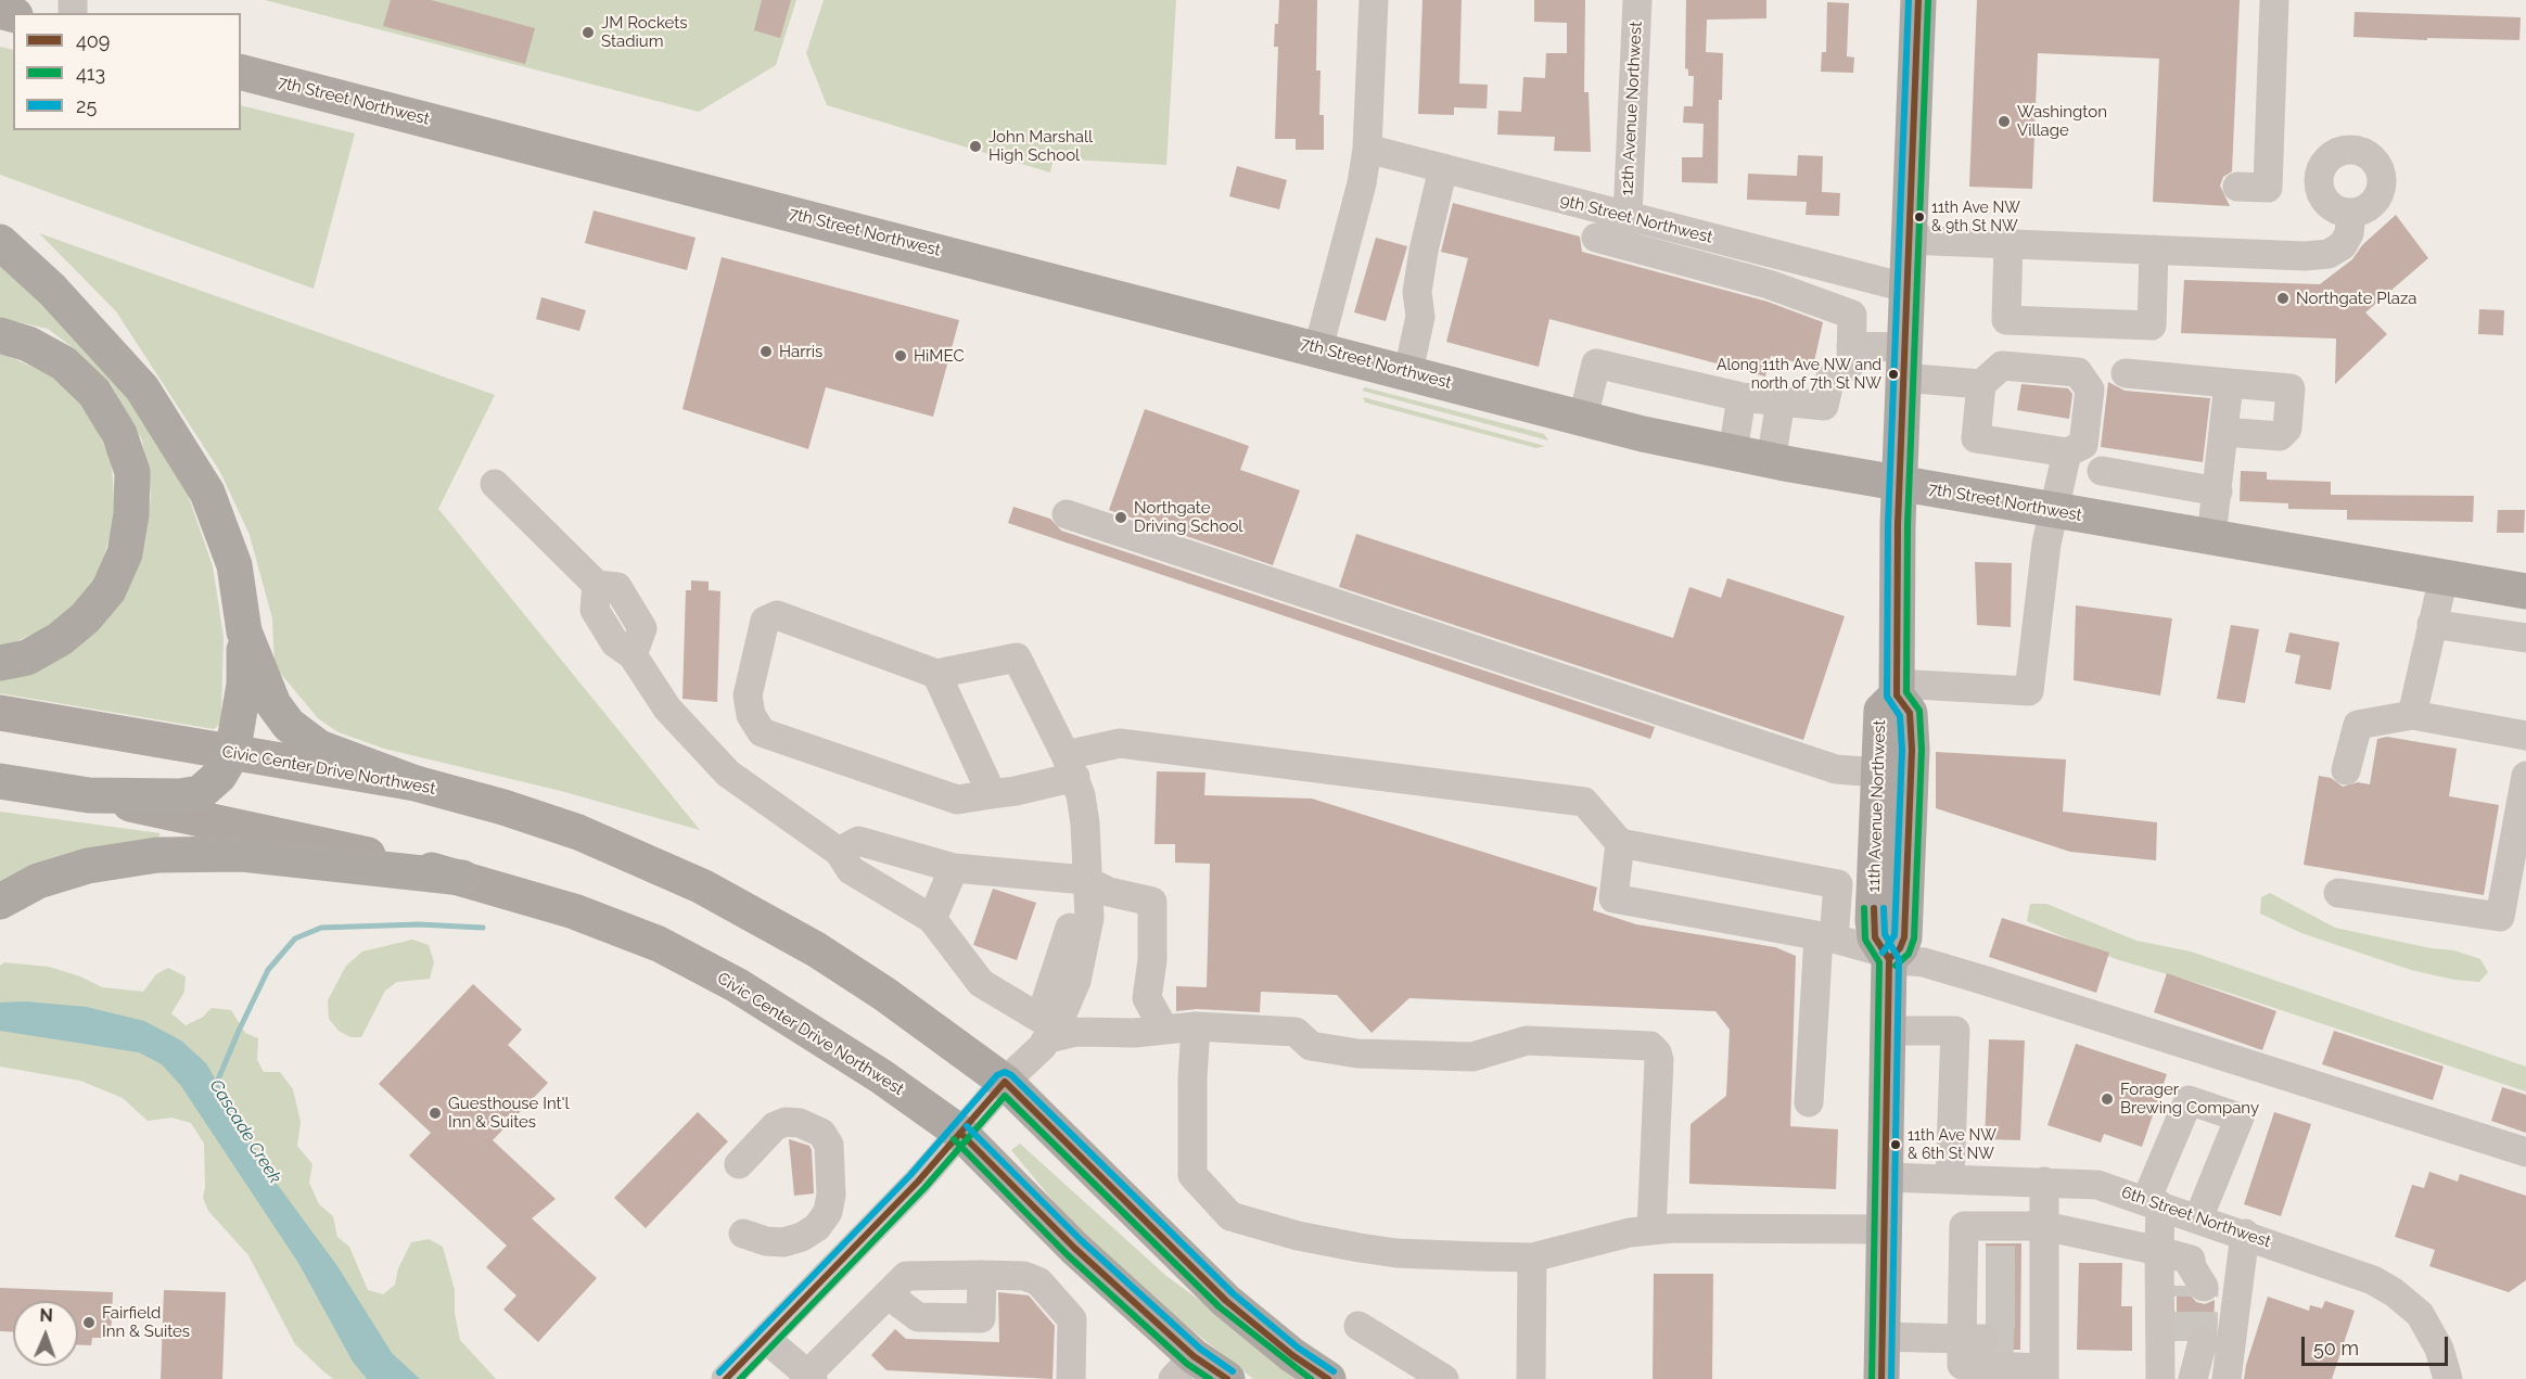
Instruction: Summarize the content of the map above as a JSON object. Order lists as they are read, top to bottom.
{
  "streets": {
    "highway": ["Civic Center Drive Northwest"],
    "main road": ["7th Street Northwest", "11th Avenue Northwest"],
    "street": ["12th Avenue Northwest", "9th Street Northwest", "6th Street Northwest"]
  },
  "crossings": [
    ["7th Street Northwest", "11th Avenue Northwest"],
    ["12th Avenue Northwest", "9th Street Northwest"],
    ["9th Street Northwest", "11th Avenue Northwest"],
    ["11th Avenue Northwest", "6th Street Northwest"]
  ],
  "water": ["Cascade Creek"],
  "places": [
    "JM Rockets Stadium",
    "Washington Village",
    "John Marshall High School",
    "11th Ave NW & 9th St NW",
    "Northgate Plaza",
    "Harris",
    "HiMEC",
    "Along 11th Ave NW and north of 7th St NW",
    "Northgate Driving School",
    "Forager Brewing Company",
    "Guesthouse Int'l Inn & Suites",
    "11th Ave NW & 6th St NW",
    "Fairfield Inn & Suites"
  ],
  "lines": ["transit line 409", "transit line 413", "transit line 25"],
  "legend": ["409", "413", "25"],
  "scale_bar": "50 m",
  "north": "top"
}
